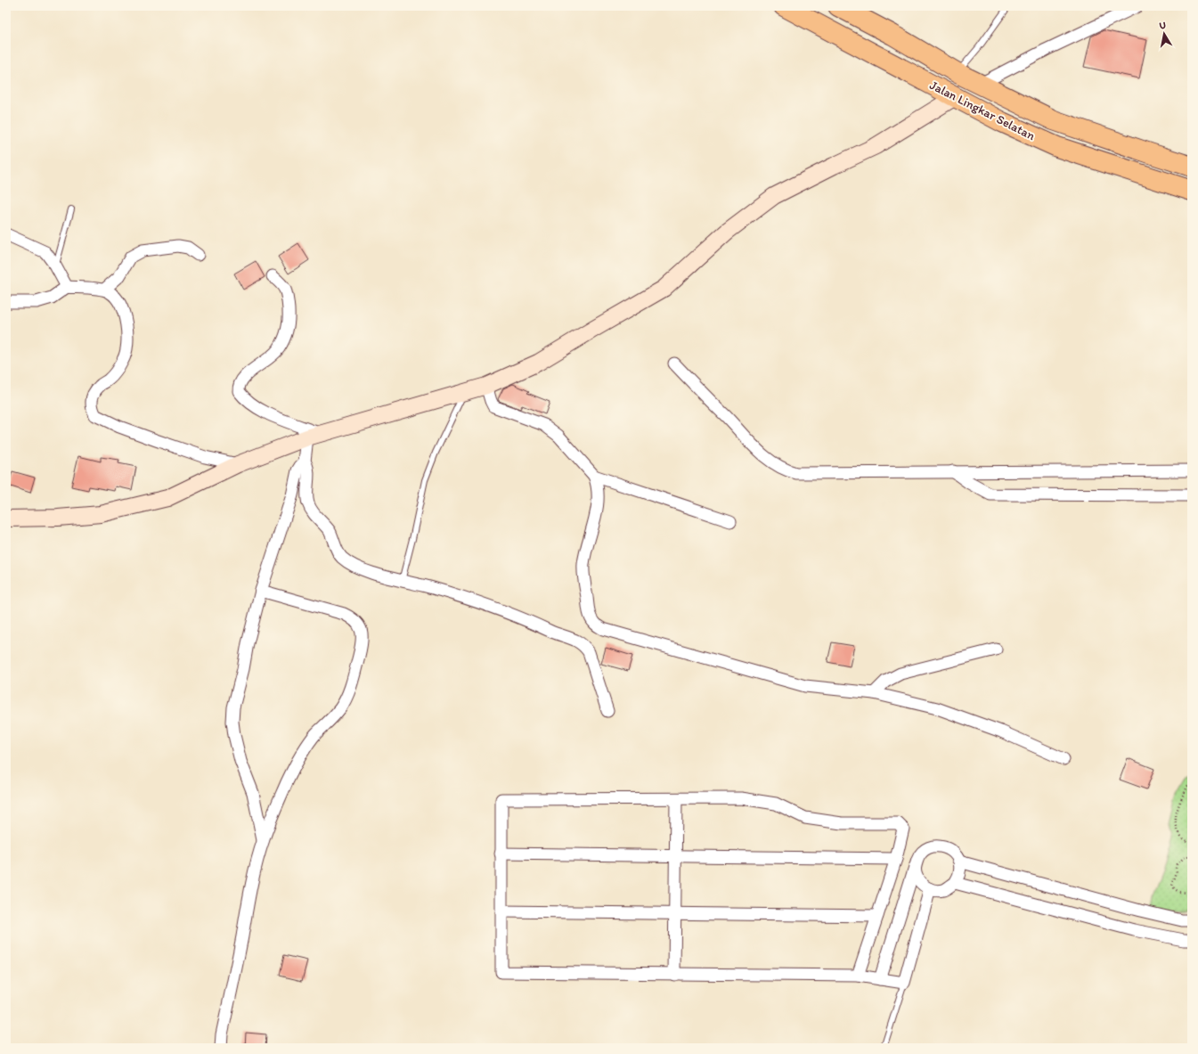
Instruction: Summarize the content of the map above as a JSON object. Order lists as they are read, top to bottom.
{
  "streets": {
    "highway": ["Jalan Lingkar Selatan"]
  },
  "north": "top"
}
